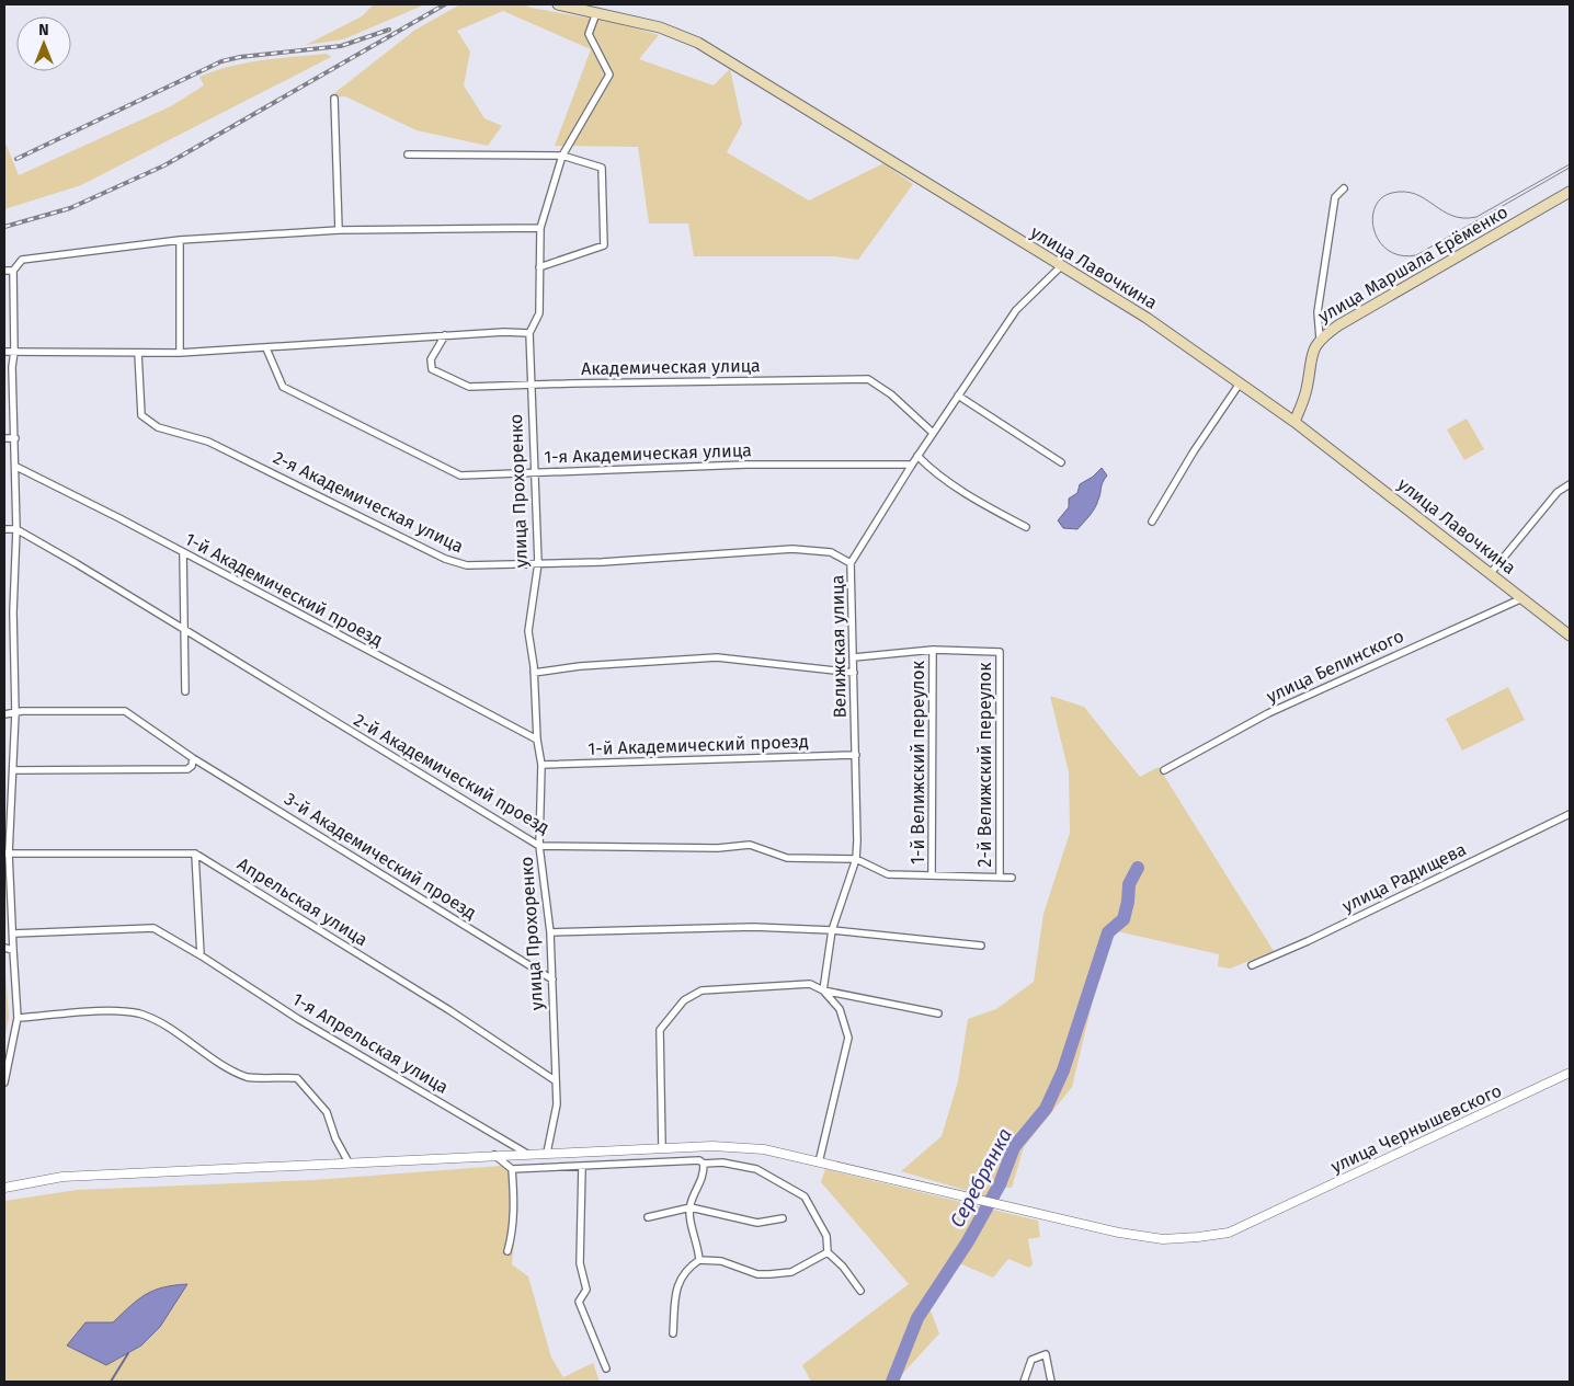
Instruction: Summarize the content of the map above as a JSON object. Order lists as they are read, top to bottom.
{
  "streets": {
    "main road": ["улица Маршала Ерёменко", "улица Лавочкина"],
    "street": [
      "Академическая улица",
      "1-я Академическая улица",
      "улица Прохоренко",
      "2-я Академическая улица",
      "1-й Академический проезд",
      "Велижская улица",
      "улица Белинского",
      "1-й Велижский переулок",
      "2-й Велижский переулок",
      "2-й Академический проезд",
      "3-й Академический проезд",
      "улица Радищева",
      "Апрельская улица",
      "1-я Апрельская улица",
      "улица Чернышевского"
    ]
  },
  "crossings": [
    ["улица Маршала Ерёменко", "улица Лавочкина"],
    ["улица Лавочкина", "улица Прохоренко"],
    ["улица Лавочкина", "Велижская улица"],
    ["улица Лавочкина", "улица Белинского"],
    ["Академическая улица", "улица Прохоренко"],
    ["Академическая улица", "Велижская улица"],
    ["1-я Академическая улица", "улица Прохоренко"],
    ["1-я Академическая улица", "Велижская улица"],
    ["улица Прохоренко", "2-я Академическая улица"],
    ["улица Прохоренко", "1-й Академический проезд"],
    ["улица Прохоренко", "2-й Академический проезд"],
    ["улица Прохоренко", "3-й Академический проезд"],
    ["улица Прохоренко", "Апрельская улица"],
    ["улица Прохоренко", "улица Чернышевского"],
    ["2-я Академическая улица", "Велижская улица"],
    ["1-й Академический проезд", "Велижская улица"],
    ["Велижская улица", "2-й Академический проезд"],
    ["1-й Велижский переулок", "2-й Велижский переулок"],
    ["1-я Апрельская улица", "улица Чернышевского"]
  ],
  "water": ["Серебрянка"],
  "north": "top"
}
